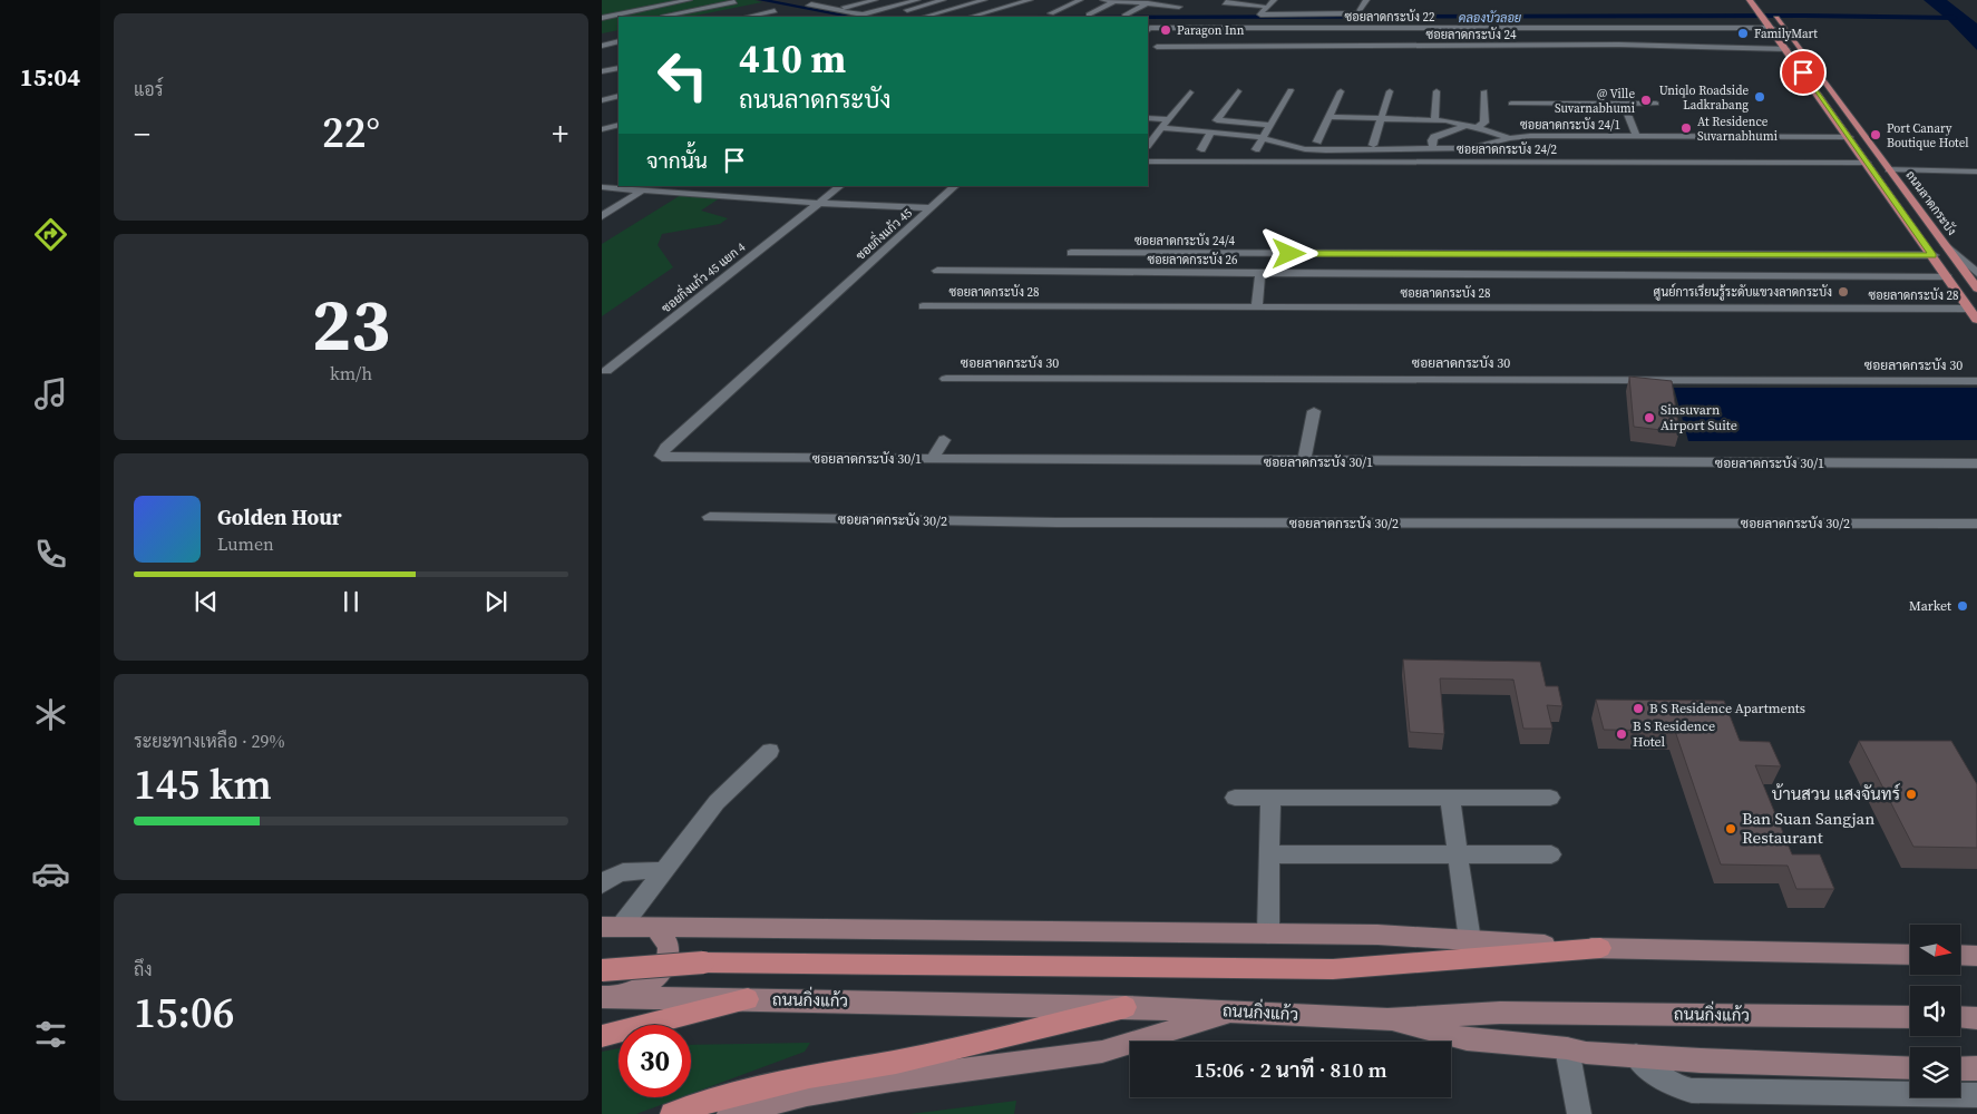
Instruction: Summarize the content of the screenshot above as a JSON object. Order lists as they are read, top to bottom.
{
  "streets": {
    "main road": ["ถนนลาดกระบัง", "ถนนกิ่งแก้ว"],
    "street": [
      "ซอยลาดกระบัง 22",
      "ซอยลาดกระบัง 24",
      "ซอยลาดกระบัง 24/1",
      "ซอยลาดกระบัง 24/2",
      "ซอยกิ่งแก้ว 45",
      "ซอยลาดกระบัง 24/4",
      "ซอยลาดกระบัง 26",
      "ซอยกิ่งแก้ว 45 แยก 4",
      "ซอยลาดกระบัง 28",
      "ซอยลาดกระบัง 30",
      "ซอยลาดกระบัง 30/1",
      "ซอยลาดกระบัง 30/2"
    ]
  },
  "crossings": [
    ["ซอยลาดกระบัง 22", "ถนนลาดกระบัง"],
    ["ซอยลาดกระบัง 24", "ถนนลาดกระบัง"],
    ["ซอยลาดกระบัง 24/1", "ถนนลาดกระบัง"],
    ["ซอยลาดกระบัง 24/2", "ถนนลาดกระบัง"],
    ["ถนนลาดกระบัง", "ซอยลาดกระบัง 24/4"],
    ["ถนนลาดกระบัง", "ซอยลาดกระบัง 26"],
    ["ถนนลาดกระบัง", "ซอยลาดกระบัง 28"],
    ["ซอยกิ่งแก้ว 45", "ซอยกิ่งแก้ว 45 แยก 4"],
    ["ซอยกิ่งแก้ว 45", "ซอยลาดกระบัง 30/1"]
  ],
  "water": ["คลองบัวลอย"],
  "places": [
    "Paragon Inn",
    "FamilyMart",
    "Uniqlo Roadside Ladkrabang",
    "@ Ville Suvarnabhumi",
    "At Residence Suvarnabhumi",
    "Port Canary Boutique Hotel",
    "ศูนย์การเรียนรู้ระดับแขวงลาดกระบัง",
    "Sinsuvarn Airport Suite",
    "Market",
    "B S Residence Apartments",
    "B S Residence Hotel",
    "บ้านสวน แสงจันทร์",
    "Ban Suan Sangjan Restaurant"
  ],
  "north": "right",
  "page": {
    "tabs": "15:04",
    "tile": [
      "แอร์",
      ["23", "km/h"],
      ["ระยะทางเหลือ · 29%", "145 km"],
      ["ถึง", "15:06"]
    ],
    "turn": ["410 m", "ถนนลาดกระบัง"],
    "heat": ["−", "22°", "+"],
    "then": "จากนั้น",
    "song": ["Golden Hour", "Lumen"],
    "limit": "30",
    "trip": "15:06 · 2 นาที · 810 m"
  }
}
